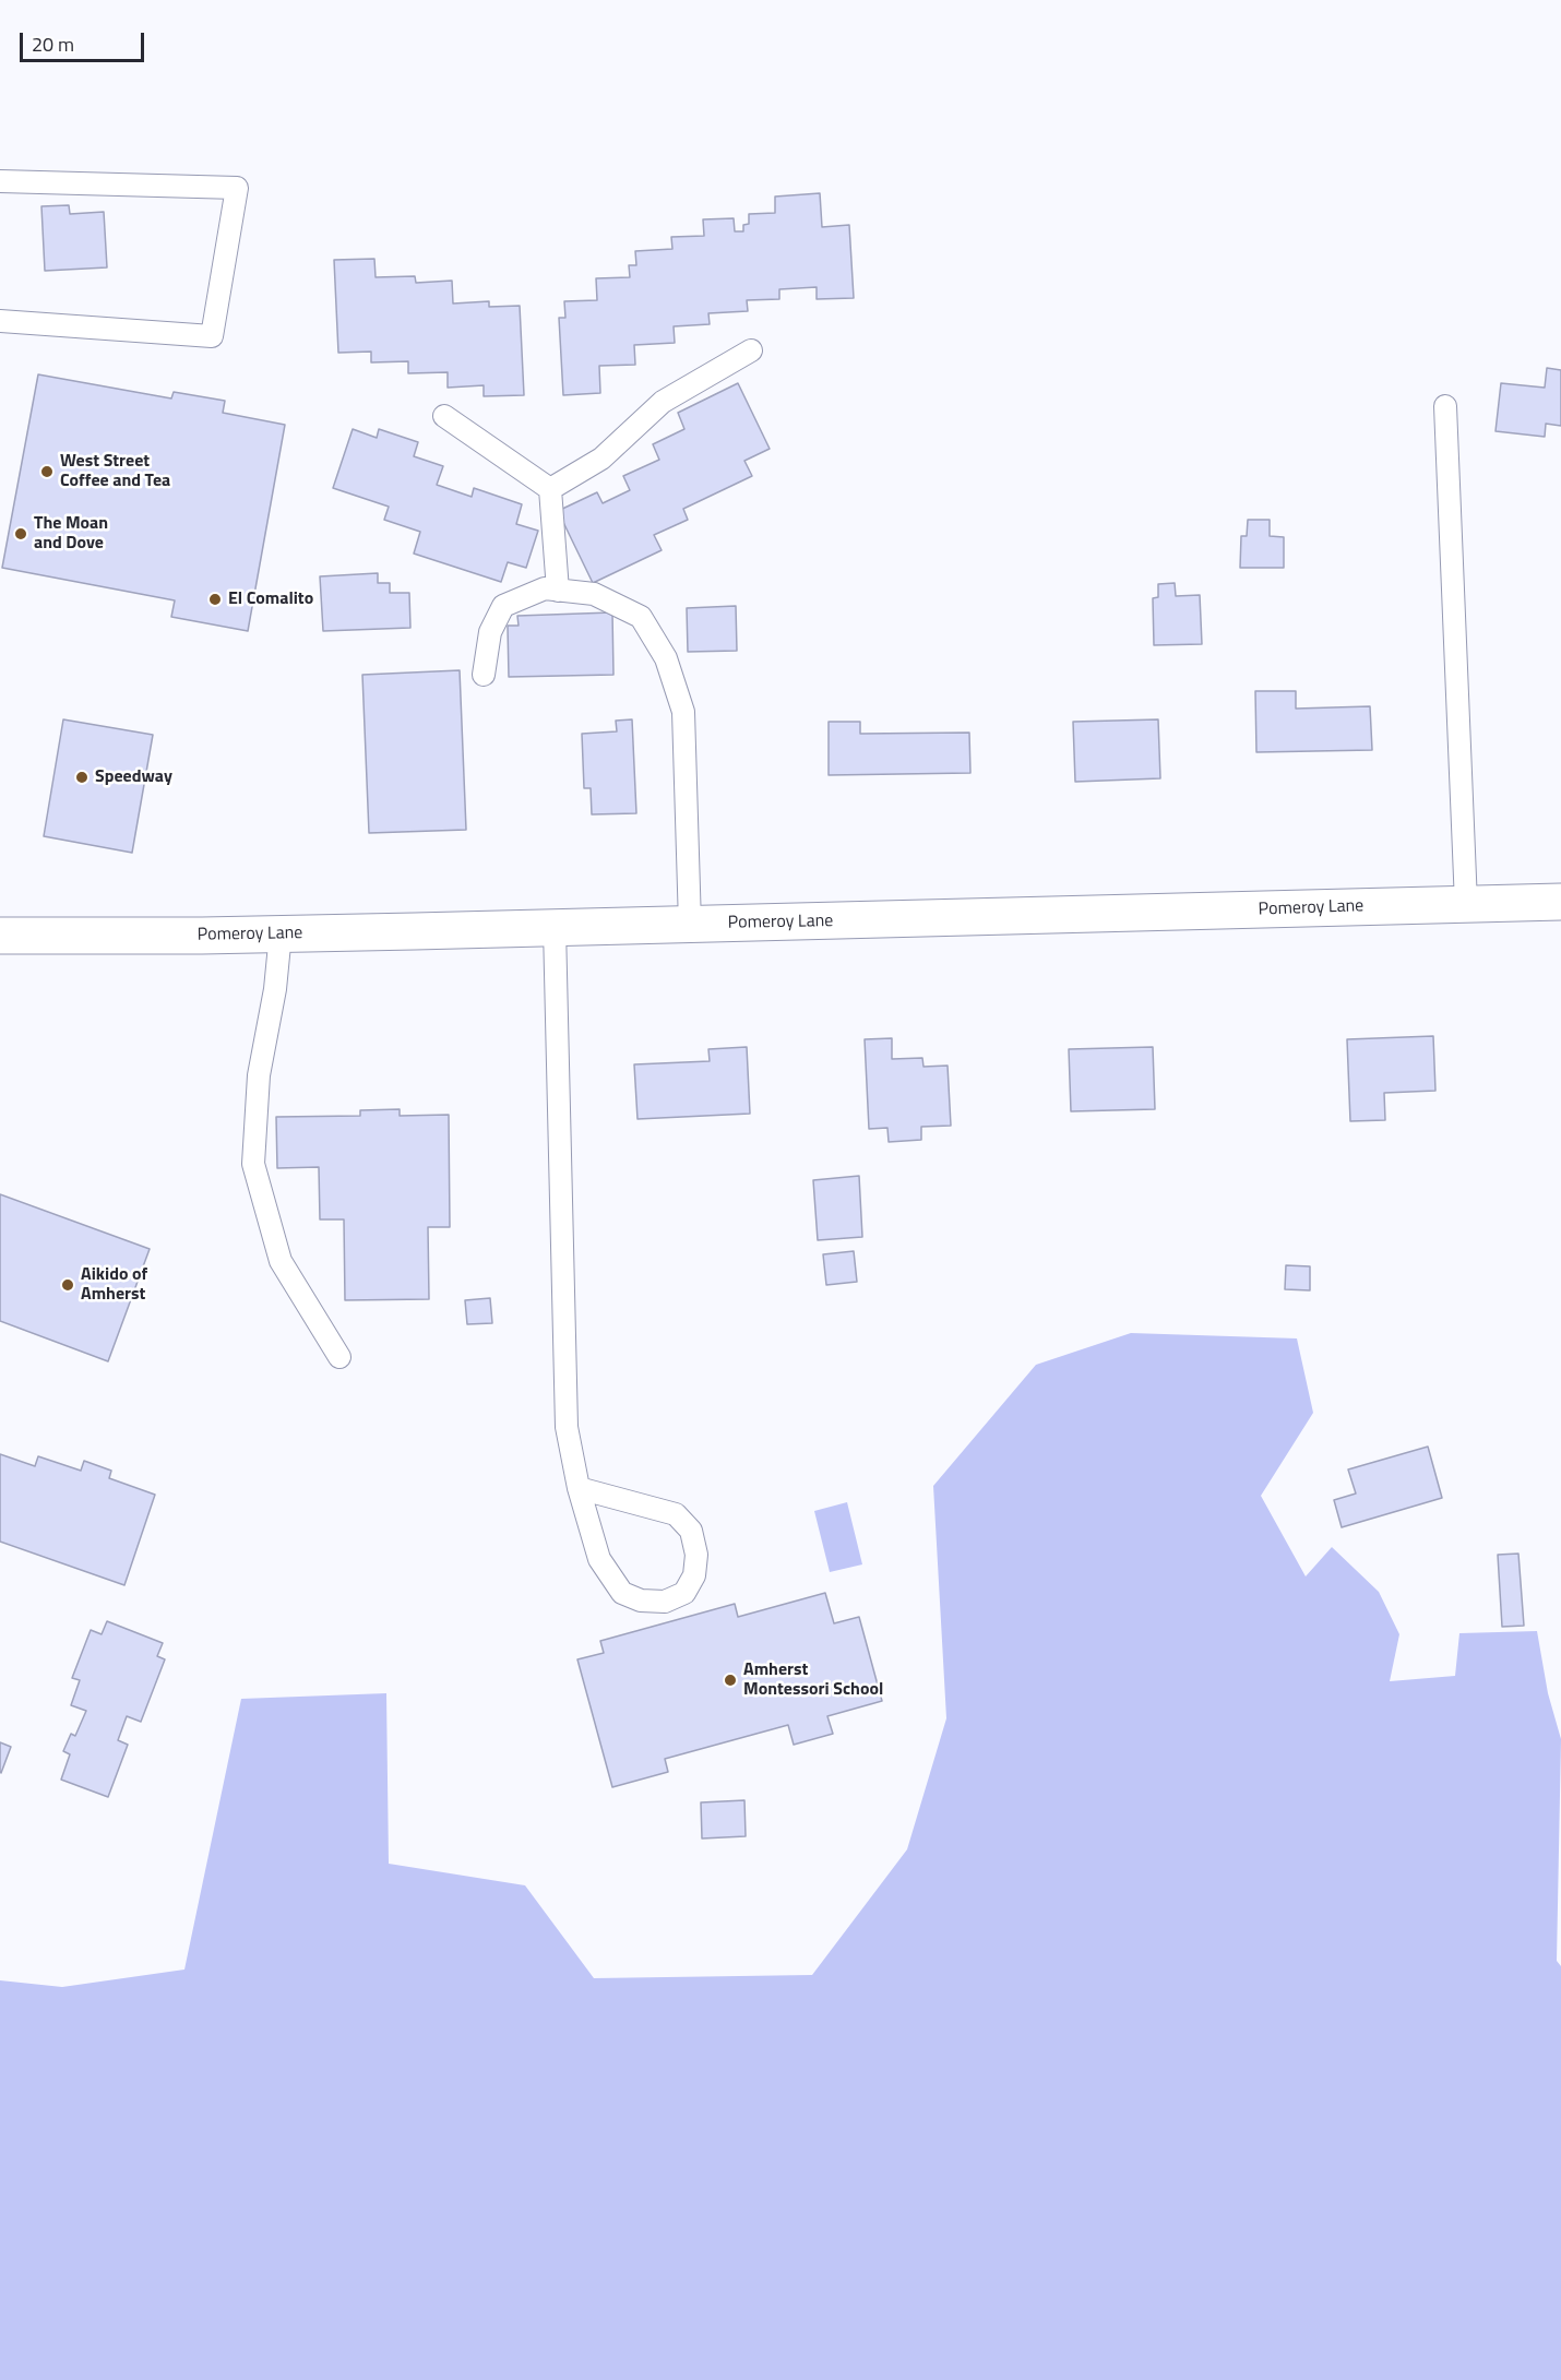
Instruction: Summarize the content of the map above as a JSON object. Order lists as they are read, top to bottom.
{
  "streets": {
    "street": ["Pomeroy Lane"]
  },
  "places": [
    "West Street Coffee and Tea",
    "The Moan and Dove",
    "El Comalito",
    "Speedway",
    "Aikido of Amherst",
    "Amherst Montessori School"
  ],
  "scale_bar": "20 m"
}
